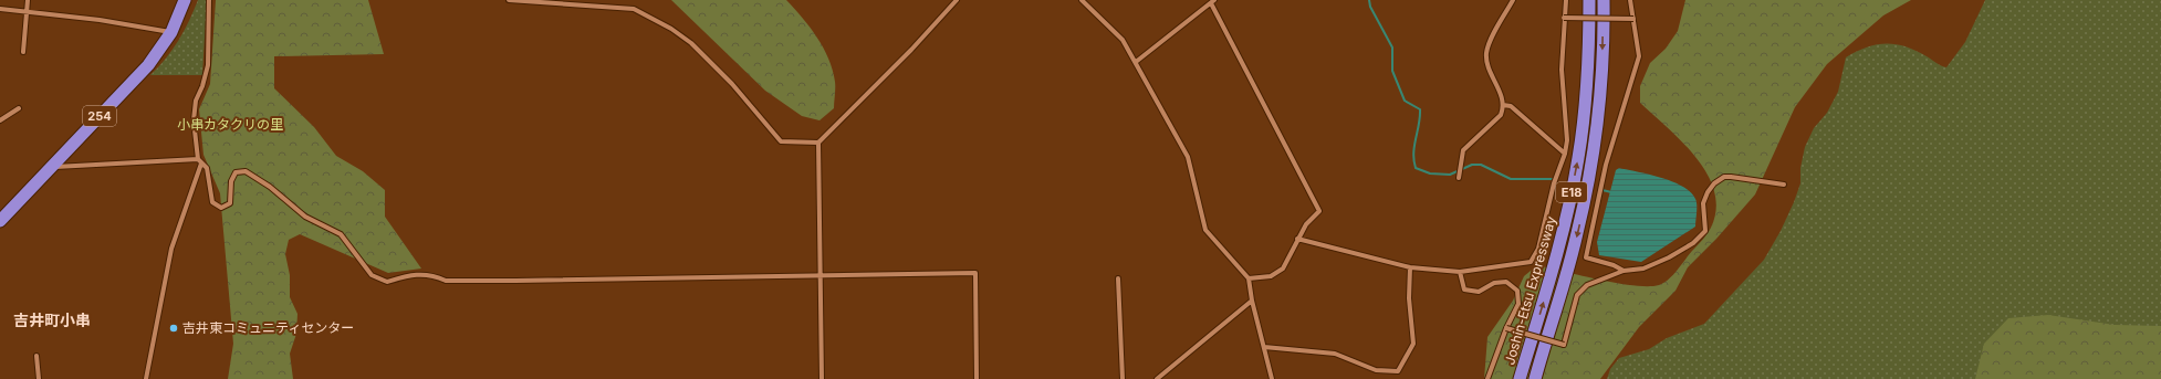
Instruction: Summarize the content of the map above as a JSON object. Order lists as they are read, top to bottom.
{
  "streets": {
    "highway": ["254", "E18", "Joshin-Etsu Expressway"]
  },
  "districts": ["吉井町小串"],
  "parks": ["小串カタクリの里"],
  "places": ["吉井東コミュニティセンター"]
}
